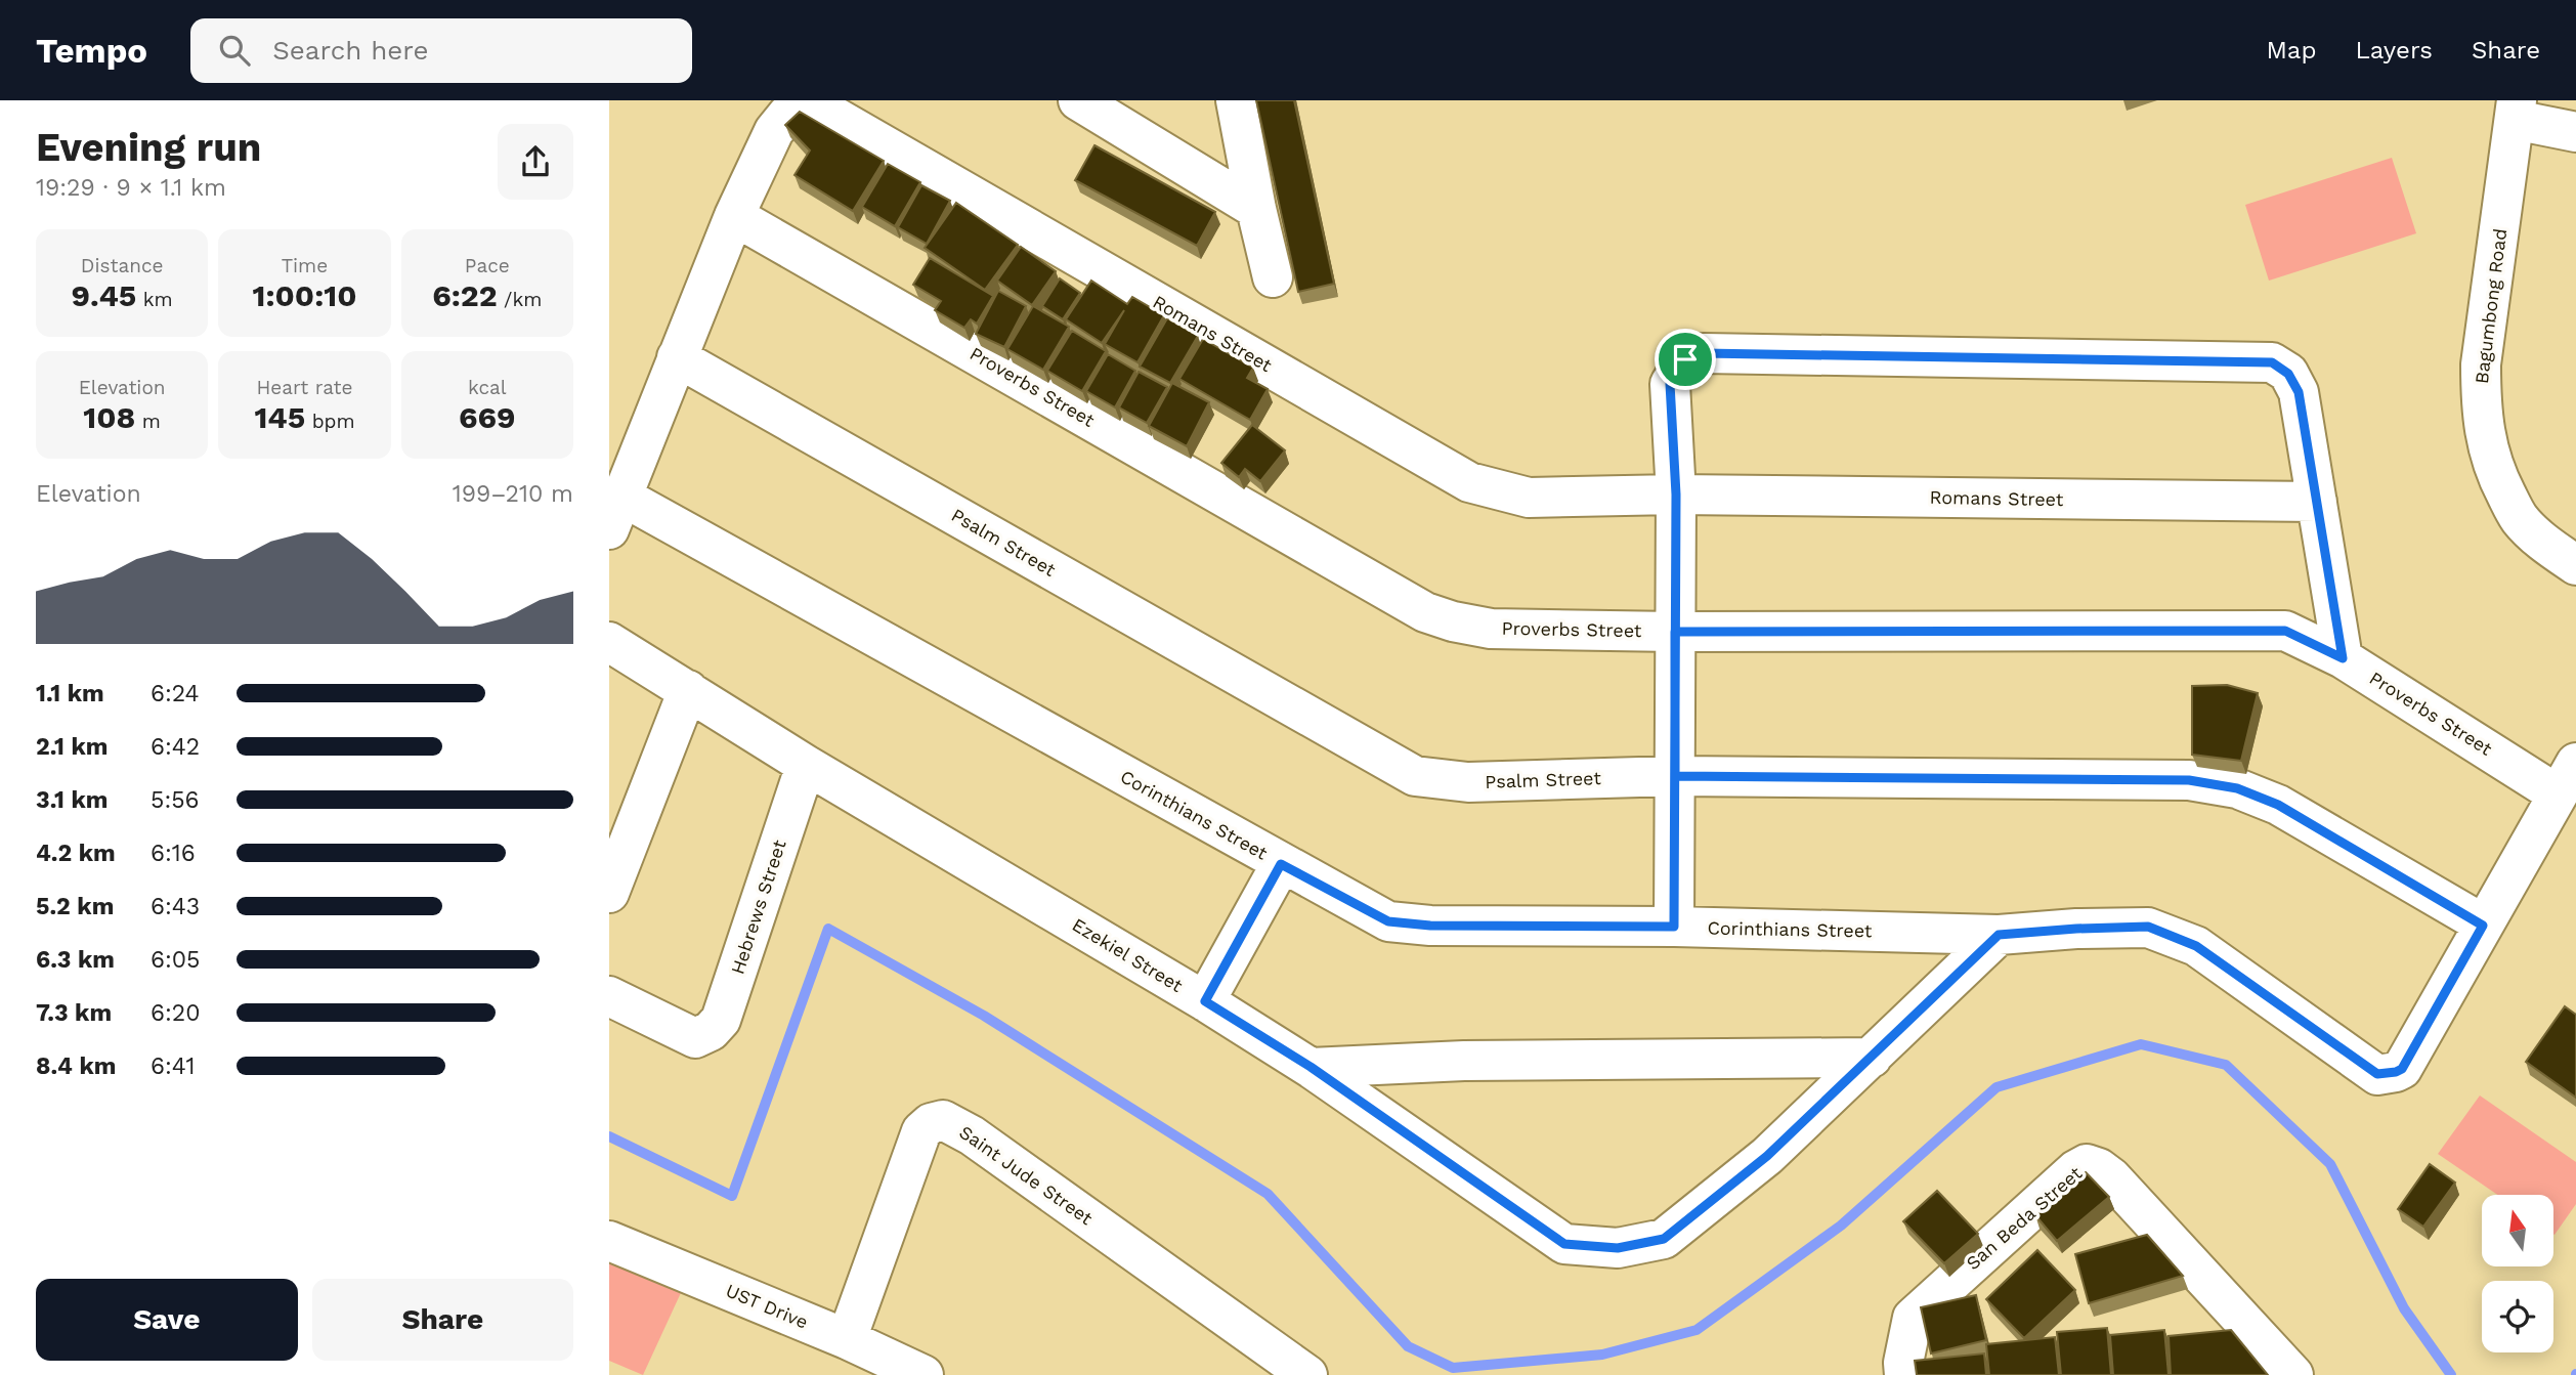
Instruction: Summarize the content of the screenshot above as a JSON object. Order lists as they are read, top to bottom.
{
  "streets": {
    "street": [
      "Bagumbong Road",
      "Romans Street",
      "Proverbs Street",
      "Psalm Street",
      "Corinthians Street",
      "Hebrews Street",
      "Ezekiel Street",
      "Saint Jude Street",
      "San Beda Street",
      "UST Drive"
    ]
  },
  "crossings": [
    ["Romans Street", "Proverbs Street"],
    ["Psalm Street", "Corinthians Street"],
    ["Corinthians Street", "Ezekiel Street"],
    ["Hebrews Street", "Ezekiel Street"],
    ["Saint Jude Street", "UST Drive"]
  ],
  "north": "top",
  "page": {
    "header": "Tempo",
    "search": "Search here",
    "nav": ["Map", "Layers", "Share"],
    "heading": ["Evening run", "19:29 · 9 × 1.1 km"],
    "stats": [
      ["Distance", "9.45 km"],
      ["Time", "1:00:10"],
      ["Pace", "6:22 /km"],
      ["Elevation", "108 m"],
      ["Heart rate", "145 bpm"],
      ["kcal", "669"]
    ],
    "chart": ["Elevation", "199–210 m"],
    "list": [
      {
        "name": "1.1 km",
        "note": "6:24"
      },
      {
        "name": "2.1 km",
        "note": "6:42"
      },
      {
        "name": "3.1 km",
        "note": "5:56"
      },
      {
        "name": "4.2 km",
        "note": "6:16"
      },
      {
        "name": "5.2 km",
        "note": "6:43"
      },
      {
        "name": "6.3 km",
        "note": "6:05"
      },
      {
        "name": "7.3 km",
        "note": "6:20"
      },
      {
        "name": "8.4 km",
        "note": "6:41"
      }
    ],
    "buttons": ["Save", "Share"]
  }
}
